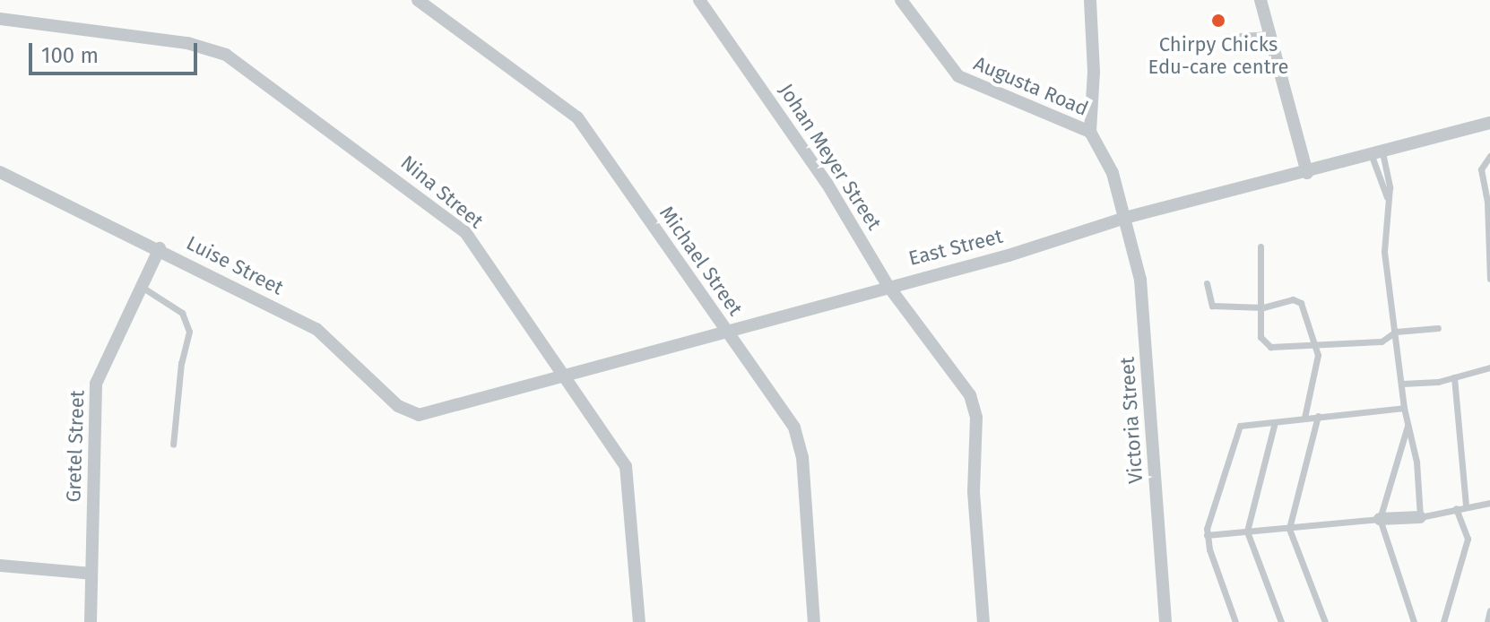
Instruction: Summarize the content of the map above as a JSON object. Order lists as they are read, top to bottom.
{
  "streets": {
    "street": [
      "Augusta Road",
      "Johan Meyer Street",
      "Nina Street",
      "East Street",
      "Michael Street",
      "Luise Street",
      "Victoria Street",
      "Gretel Street"
    ]
  },
  "crossings": [
    ["Augusta Road", "East Street"],
    ["Augusta Road", "Victoria Street"],
    ["Johan Meyer Street", "East Street"],
    ["Nina Street", "East Street"],
    ["East Street", "Michael Street"],
    ["East Street", "Luise Street"],
    ["East Street", "Victoria Street"],
    ["Luise Street", "Gretel Street"]
  ],
  "places": ["Chirpy Chicks Edu-care centre"],
  "scale_bar": "100 m"
}
